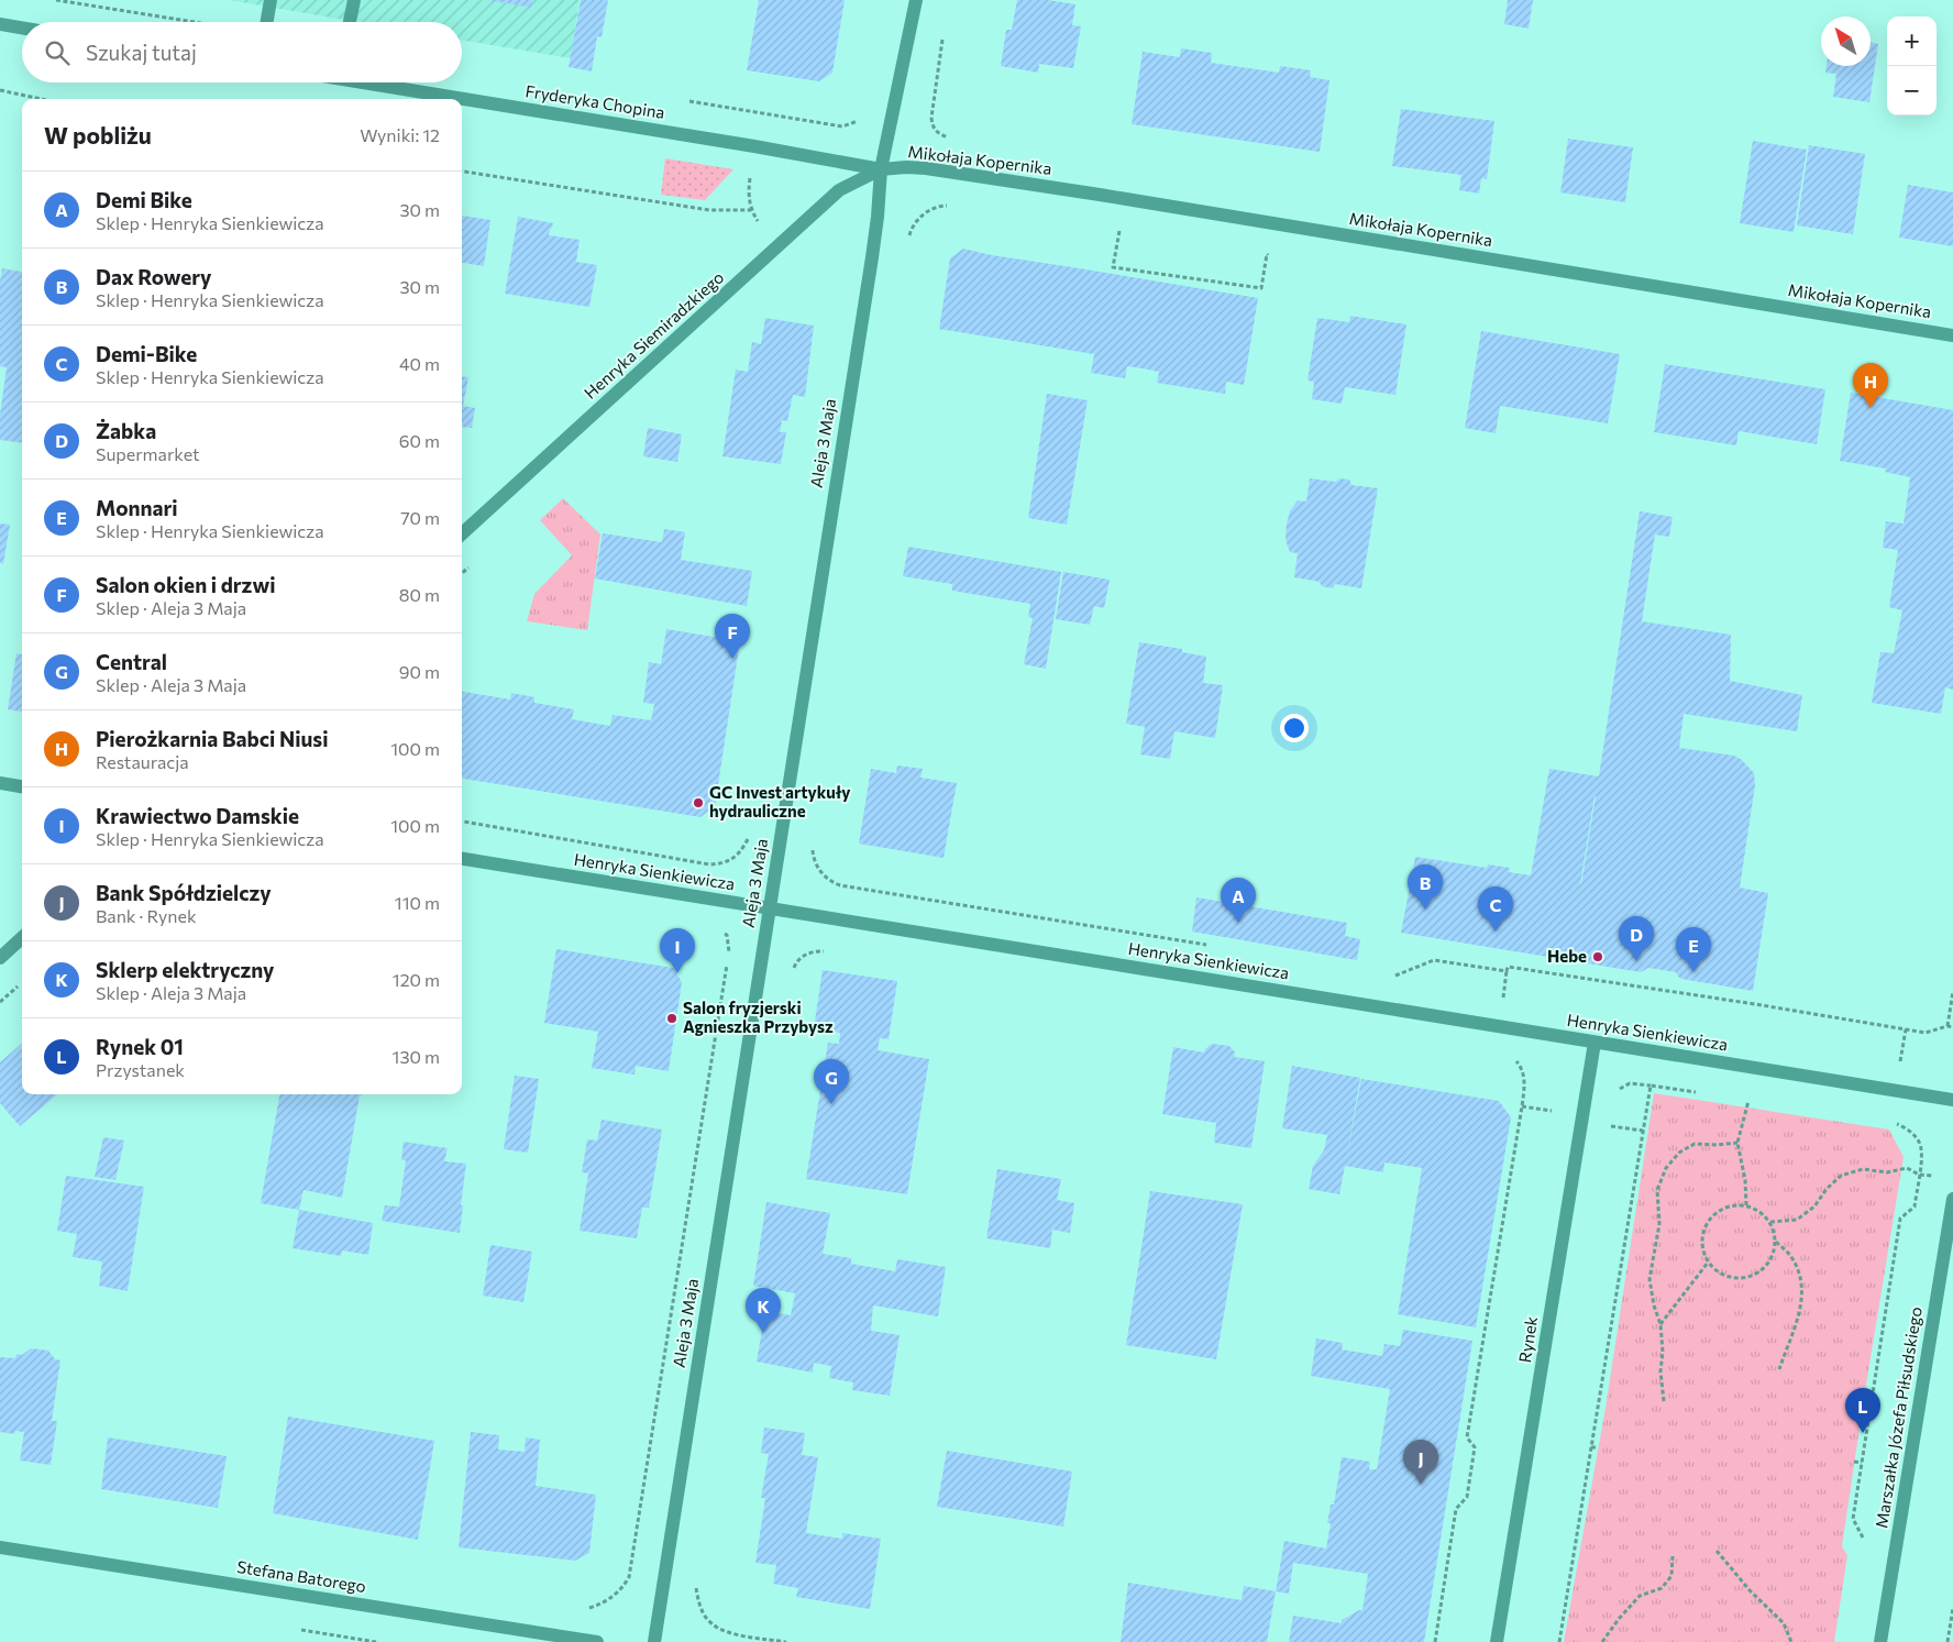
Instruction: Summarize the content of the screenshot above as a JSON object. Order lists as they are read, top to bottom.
{
  "streets": {
    "street": [
      "Fryderyka Chopina",
      "Mikołaja Kopernika",
      "Henryka Siemiradzkiego",
      "Aleja 3 Maja",
      "Henryka Sienkiewicza",
      "Rynek",
      "Marszałka Józefa Piłsudskiego",
      "Stefana Batorego"
    ]
  },
  "crossings": [
    ["Fryderyka Chopina", "Mikołaja Kopernika"],
    ["Fryderyka Chopina", "Henryka Siemiradzkiego"],
    ["Fryderyka Chopina", "Aleja 3 Maja"],
    ["Mikołaja Kopernika", "Henryka Siemiradzkiego"],
    ["Mikołaja Kopernika", "Aleja 3 Maja"],
    ["Henryka Siemiradzkiego", "Aleja 3 Maja"],
    ["Aleja 3 Maja", "Henryka Sienkiewicza"],
    ["Henryka Sienkiewicza", "Rynek"]
  ],
  "places": ["GC Invest artykuły hydrauliczne", "Hebe", "Salon fryzjerski Agnieszka Przybysz"],
  "north": "top left",
  "page": {
    "map_buttons": ["+", "−"],
    "search": "Szukaj tutaj",
    "heading": ["W pobliżu", "Wyniki: 12"],
    "list": [
      {
        "mark": "A",
        "name": "Demi Bike",
        "note": "Sklep · Henryka Sienkiewicza",
        "value": "30 m"
      },
      {
        "mark": "B",
        "name": "Dax Rowery",
        "note": "Sklep · Henryka Sienkiewicza",
        "value": "30 m"
      },
      {
        "mark": "C",
        "name": "Demi-Bike",
        "note": "Sklep · Henryka Sienkiewicza",
        "value": "40 m"
      },
      {
        "mark": "D",
        "name": "Żabka",
        "note": "Supermarket",
        "value": "60 m"
      },
      {
        "mark": "E",
        "name": "Monnari",
        "note": "Sklep · Henryka Sienkiewicza",
        "value": "70 m"
      },
      {
        "mark": "F",
        "name": "Salon okien i drzwi",
        "note": "Sklep · Aleja 3 Maja",
        "value": "80 m"
      },
      {
        "mark": "G",
        "name": "Central",
        "note": "Sklep · Aleja 3 Maja",
        "value": "90 m"
      },
      {
        "mark": "H",
        "name": "Pierożkarnia Babci Niusi",
        "note": "Restauracja",
        "value": "100 m"
      },
      {
        "mark": "I",
        "name": "Krawiectwo Damskie",
        "note": "Sklep · Henryka Sienkiewicza",
        "value": "100 m"
      },
      {
        "mark": "J",
        "name": "Bank Spółdzielczy",
        "note": "Bank · Rynek",
        "value": "110 m"
      },
      {
        "mark": "K",
        "name": "Sklerp elektryczny",
        "note": "Sklep · Aleja 3 Maja",
        "value": "120 m"
      },
      {
        "mark": "L",
        "name": "Rynek 01",
        "note": "Przystanek",
        "value": "130 m"
      }
    ],
    "pins": [
      "H",
      "F",
      "B",
      "A",
      "C",
      "D",
      "E",
      "I",
      "G",
      "K",
      "L",
      "J"
    ]
  }
}
